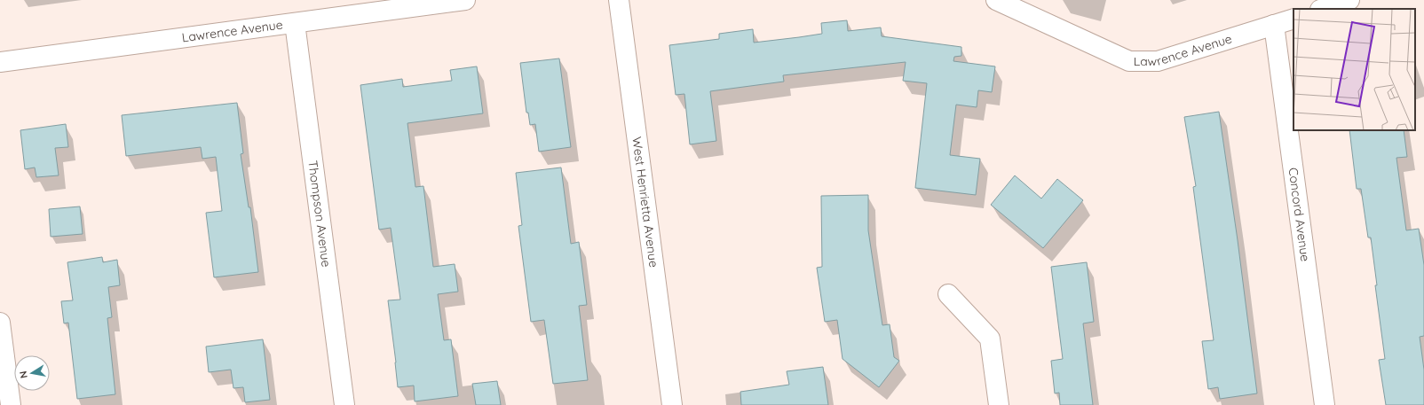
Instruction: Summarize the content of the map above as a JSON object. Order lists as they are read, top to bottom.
{
  "streets": {
    "street": [
      "Lawrence Avenue",
      "West Henrietta Avenue",
      "Thompson Avenue",
      "Concord Avenue"
    ]
  },
  "crossings": [
    ["Lawrence Avenue", "Thompson Avenue"],
    ["Lawrence Avenue", "Concord Avenue"]
  ],
  "north": "left"
}
